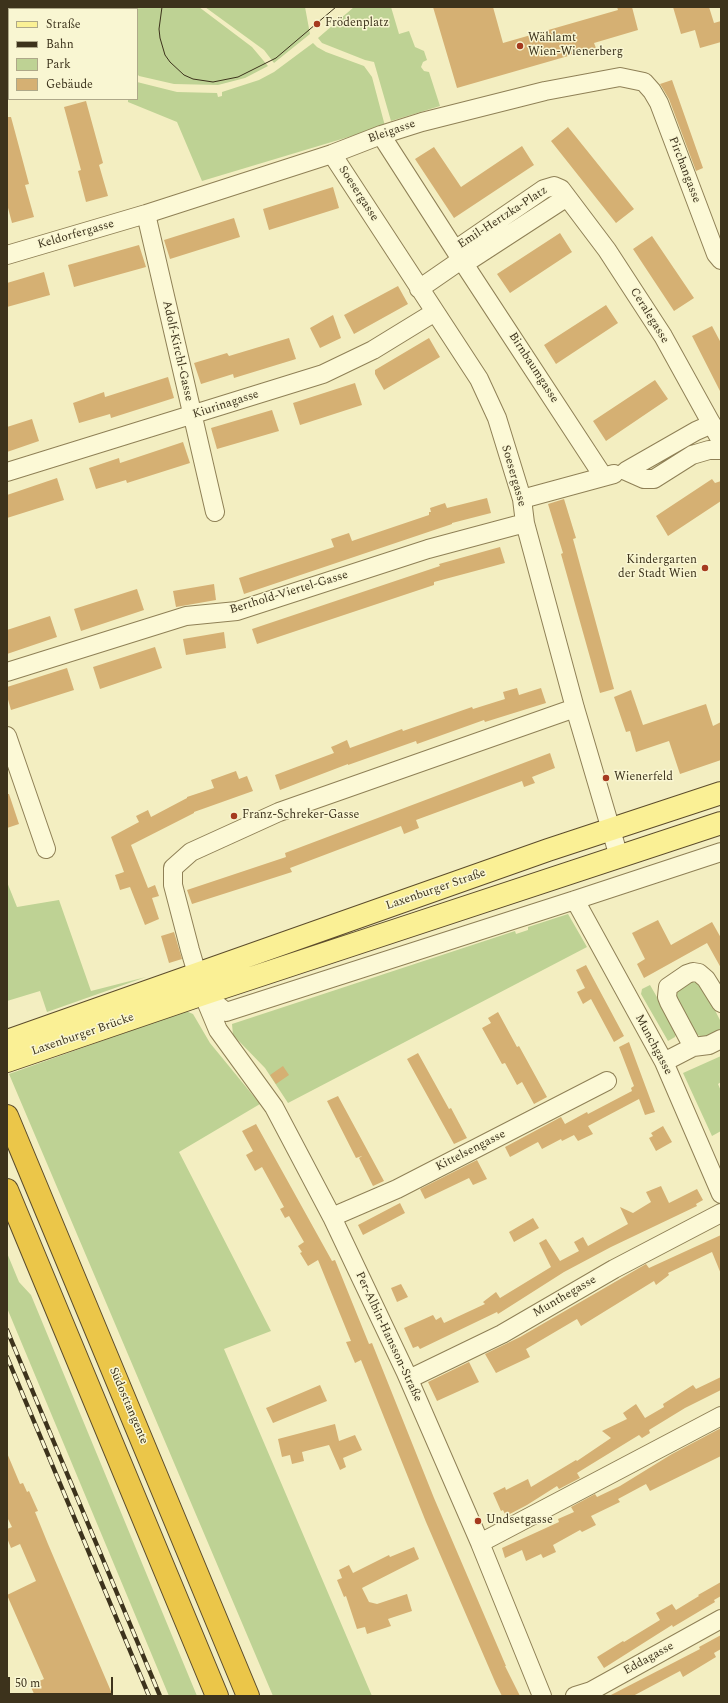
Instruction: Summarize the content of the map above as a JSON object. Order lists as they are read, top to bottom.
{
  "streets": {
    "highway": ["Südosttangente"],
    "main road": ["Laxenburger Straße", "Laxenburger Brücke"],
    "street": [
      "Bleigasse",
      "Pirchangasse",
      "Soesergasse",
      "Emil-Hertzka-Platz",
      "Keldorfergasse",
      "Ceralegasse",
      "Adolf-Kirchl-Gasse",
      "Birnbaumgasse",
      "Kiurinagasse",
      "Berthold-Viertel-Gasse",
      "Munchgasse",
      "Kittelsengasse",
      "Munthegasse",
      "Per-Albin-Hansson-Straße",
      "Eddagasse"
    ]
  },
  "crossings": [
    ["Bleigasse", "Pirchangasse"],
    ["Bleigasse", "Soesergasse"],
    ["Bleigasse", "Keldorfergasse"],
    ["Bleigasse", "Adolf-Kirchl-Gasse"],
    ["Bleigasse", "Birnbaumgasse"],
    ["Soesergasse", "Kiurinagasse"],
    ["Soesergasse", "Berthold-Viertel-Gasse"],
    ["Soesergasse", "Laxenburger Straße"],
    ["Emil-Hertzka-Platz", "Ceralegasse"],
    ["Emil-Hertzka-Platz", "Birnbaumgasse"],
    ["Keldorfergasse", "Adolf-Kirchl-Gasse"],
    ["Adolf-Kirchl-Gasse", "Kiurinagasse"],
    ["Laxenburger Straße", "Laxenburger Brücke"],
    ["Laxenburger Straße", "Per-Albin-Hansson-Straße"],
    ["Kittelsengasse", "Per-Albin-Hansson-Straße"],
    ["Munthegasse", "Per-Albin-Hansson-Straße"]
  ],
  "places": [
    "Frödenplatz",
    "Wählamt Wien-Wienerberg",
    "Kindergarten der Stadt Wien",
    "Wienerfeld",
    "Franz-Schreker-Gasse",
    "Undsetgasse"
  ],
  "legend": [
    "Straße",
    "Bahn",
    "Park",
    "Gebäude"
  ],
  "scale_bar": "50 m"
}
